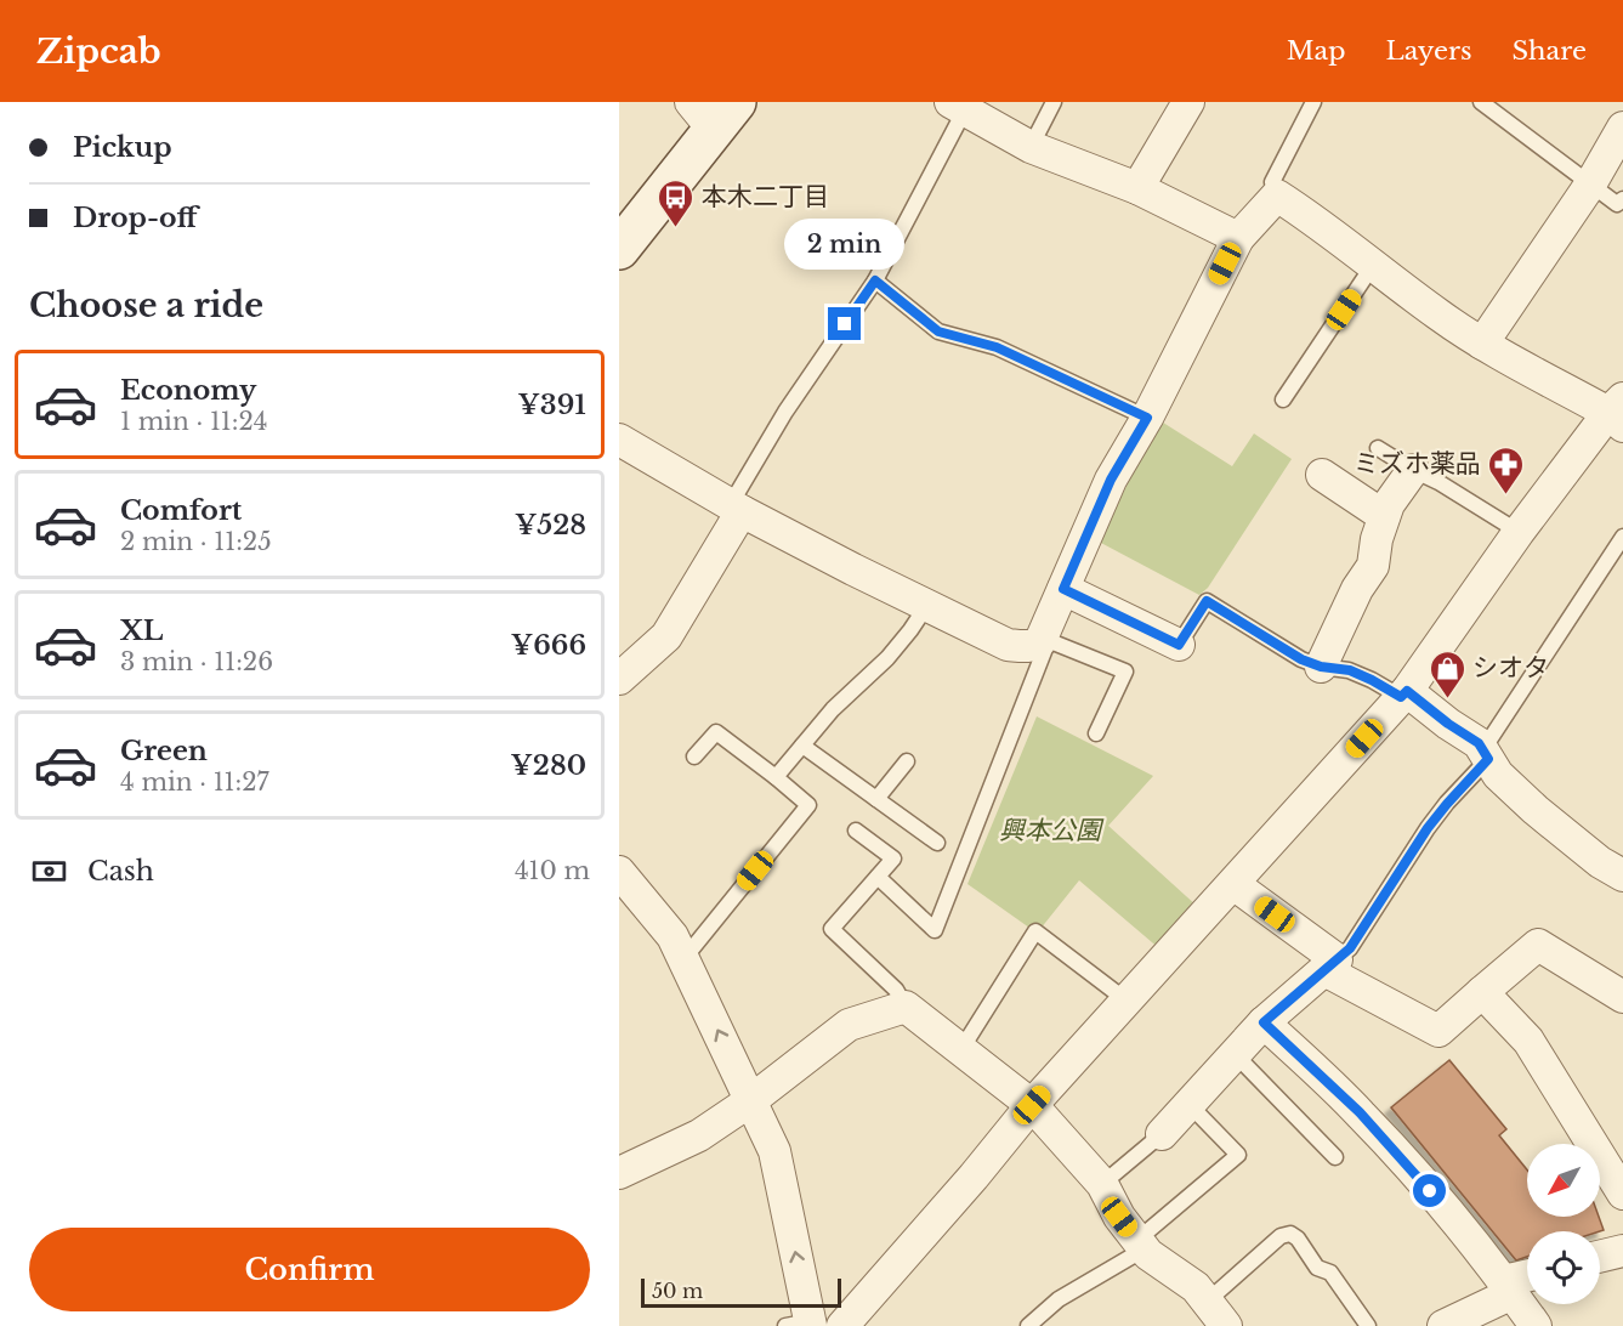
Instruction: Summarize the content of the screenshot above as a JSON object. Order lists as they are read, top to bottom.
{
  "parks": ["興本公園"],
  "places": {
    "bus stop": ["本木二丁目"],
    "pharmacy": ["ミズホ薬品"],
    "shop": ["シオタ"]
  },
  "scale_bar": "50 m",
  "north": "bottom left",
  "page": {
    "header": "Zipcab",
    "nav": ["Map", "Layers", "Share"],
    "banner": ["Pickup", "Drop-off"],
    "bubble": "2 min",
    "heading": "Choose a ride",
    "list": [
      {
        "name": "Economy",
        "note": "1 min · 11:24",
        "value": "¥391"
      },
      {
        "name": "Comfort",
        "note": "2 min · 11:25",
        "value": "¥528"
      },
      {
        "name": "XL",
        "note": "3 min · 11:26",
        "value": "¥666"
      },
      {
        "name": "Green",
        "note": "4 min · 11:27",
        "value": "¥280"
      }
    ],
    "pay": ["Cash", "410 m"],
    "buttons": "Confirm",
    "scale": "50 m"
  }
}
